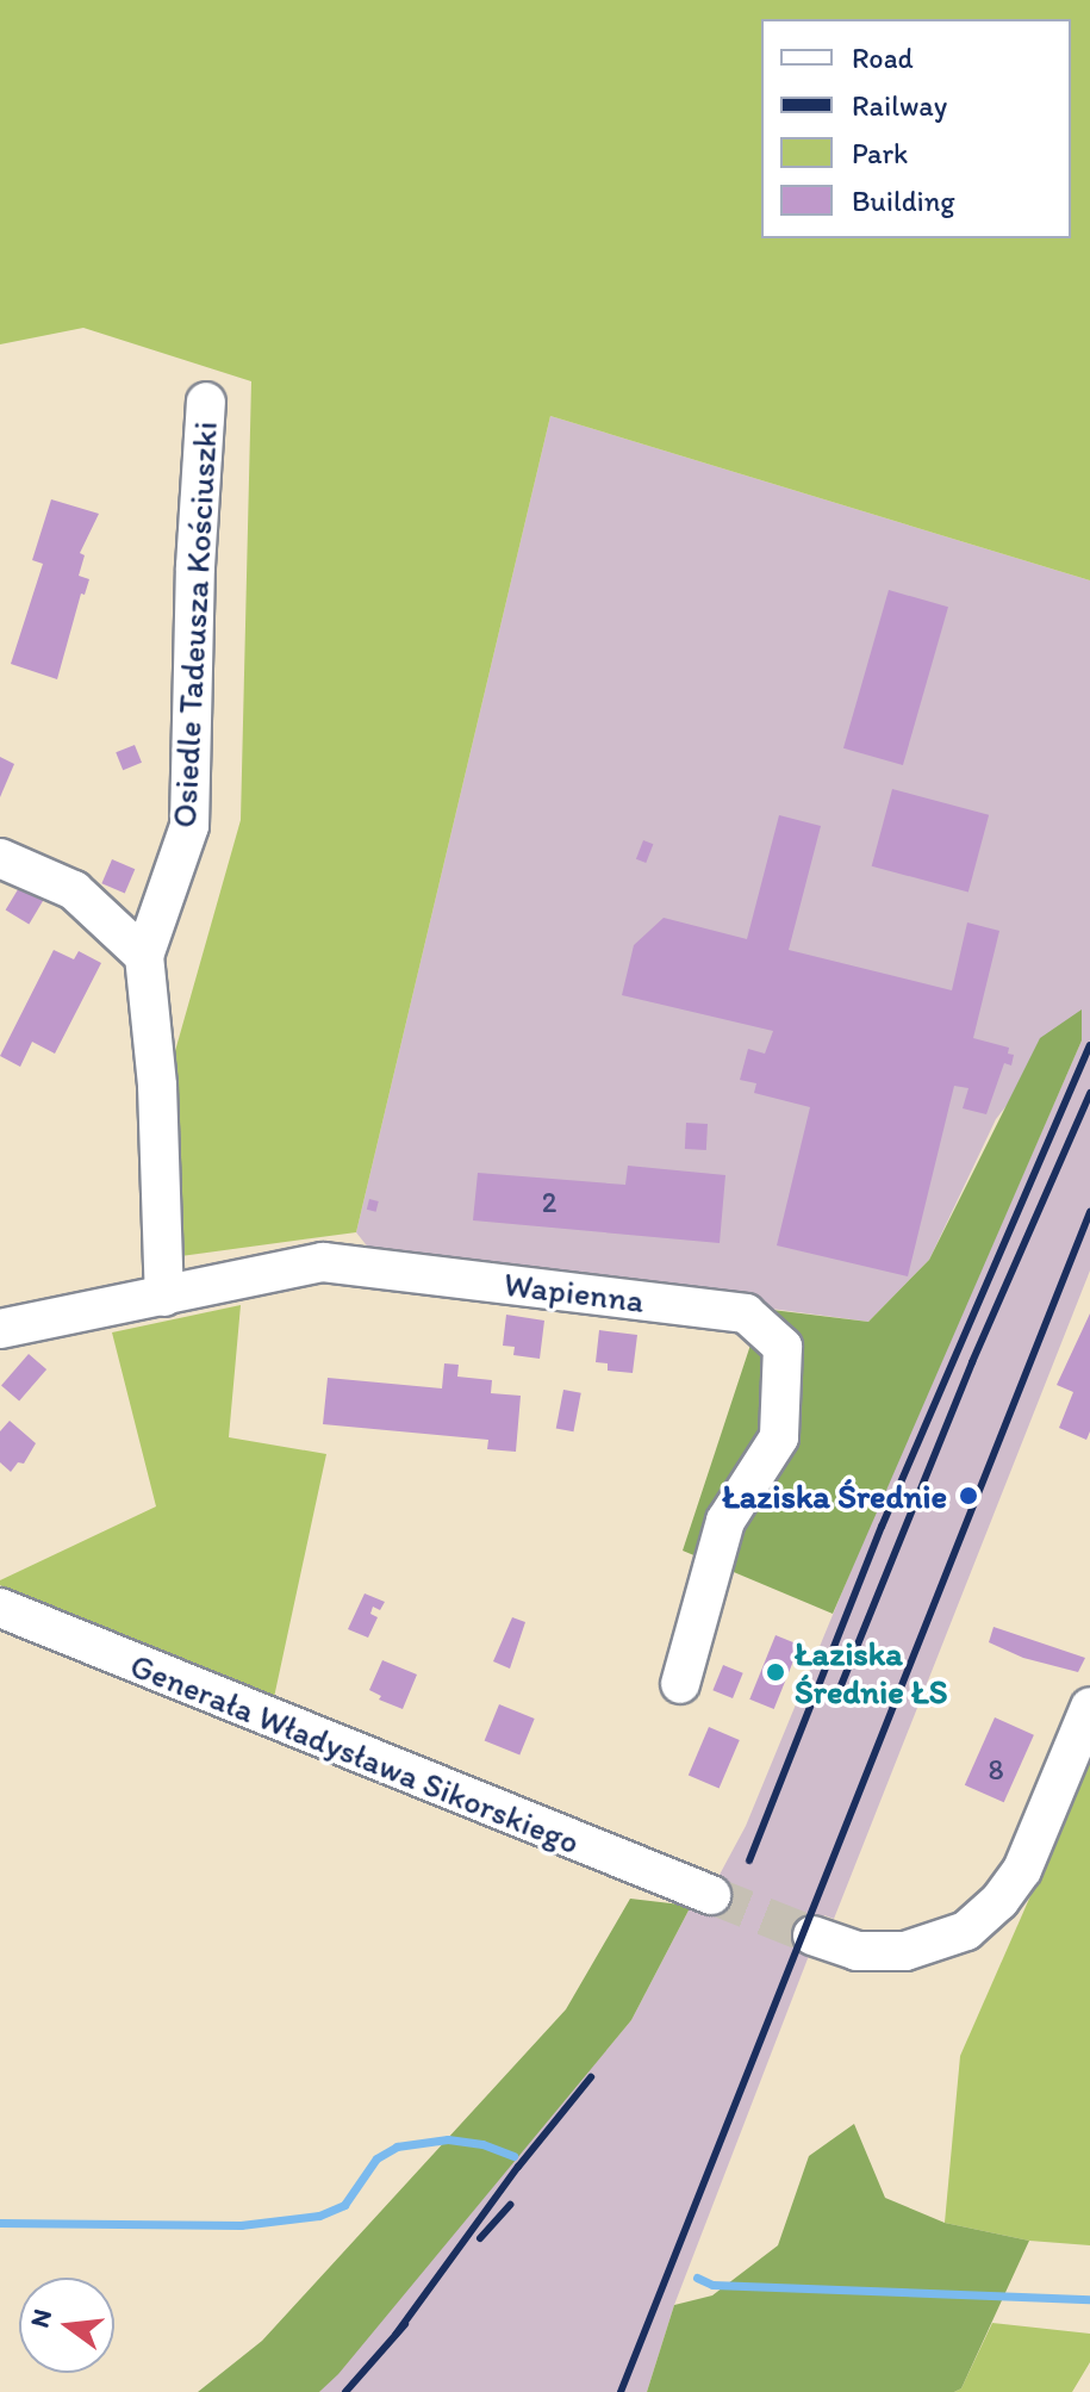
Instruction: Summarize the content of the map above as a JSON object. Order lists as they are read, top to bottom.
{
  "streets": {
    "street": ["Osiedle Tadeusza Kościuszki", "Wapienna", "Generała Władysława Sikorskiego"]
  },
  "crossings": [
    ["Osiedle Tadeusza Kościuszki", "Wapienna"]
  ],
  "places": ["Łaziska Średnie", "Łaziska Średnie ŁS"],
  "house_numbers": ["2", "8"],
  "legend": [
    "Road",
    "Railway",
    "Park",
    "Building"
  ],
  "north": "left"
}
